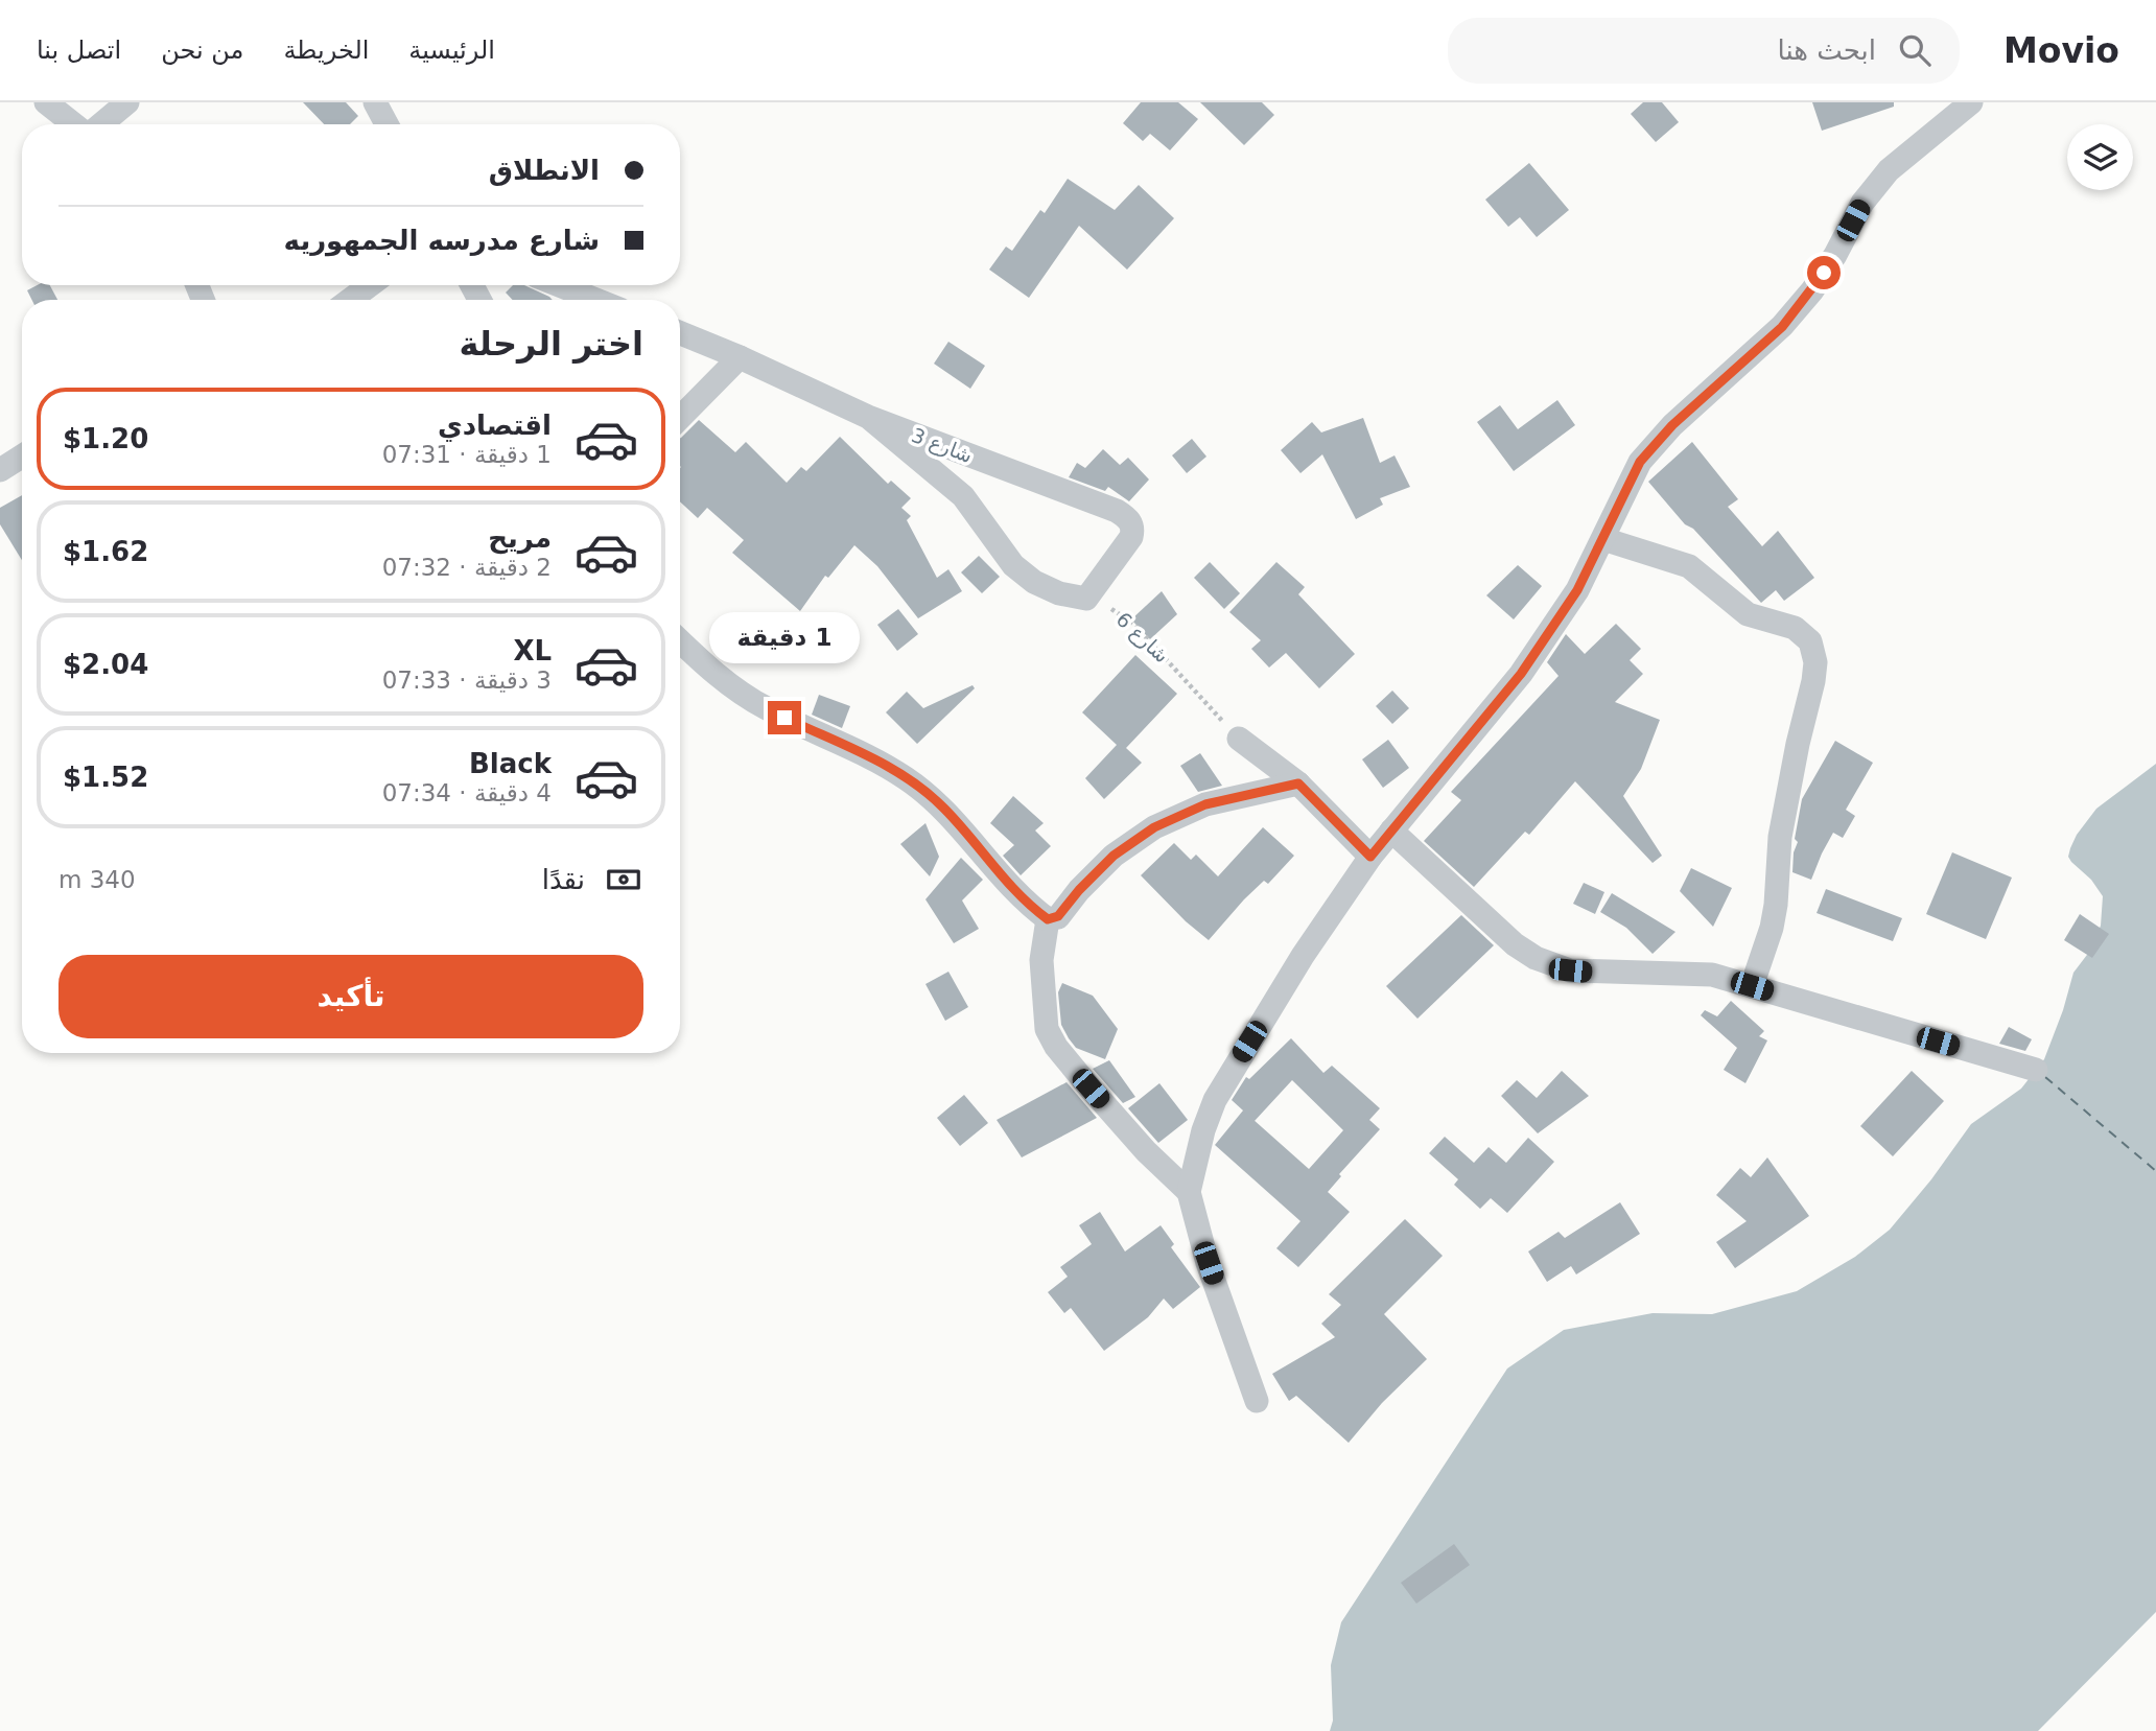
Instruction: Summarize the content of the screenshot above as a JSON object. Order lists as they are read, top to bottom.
{
  "streets": {
    "street": ["شارع 3"],
    "path": ["شارع 6"]
  },
  "crossings": [
    ["شارع 3", "شارع 6"]
  ],
  "page": {
    "header": "Movio",
    "search": "ابحث هنا",
    "nav": [
      "الرئيسية",
      "الخريطة",
      "من نحن",
      "اتصل بنا"
    ],
    "banner": ["الانطلاق", "شارع مدرسه الجمهوريه"],
    "heading": "اختر الرحلة",
    "list": [
      {
        "name": "اقتصادي",
        "note": "1 دقيقة · 07:31",
        "value": "$1.20"
      },
      {
        "name": "مريح",
        "note": "2 دقيقة · 07:32",
        "value": "$1.62"
      },
      {
        "name": "XL",
        "note": "3 دقيقة · 07:33",
        "value": "$2.04"
      },
      {
        "name": "Black",
        "note": "4 دقيقة · 07:34",
        "value": "$1.52"
      }
    ],
    "bubble": "1 دقيقة",
    "pay": ["نقدًا", "340 m"],
    "buttons": "تأكيد"
  }
}
